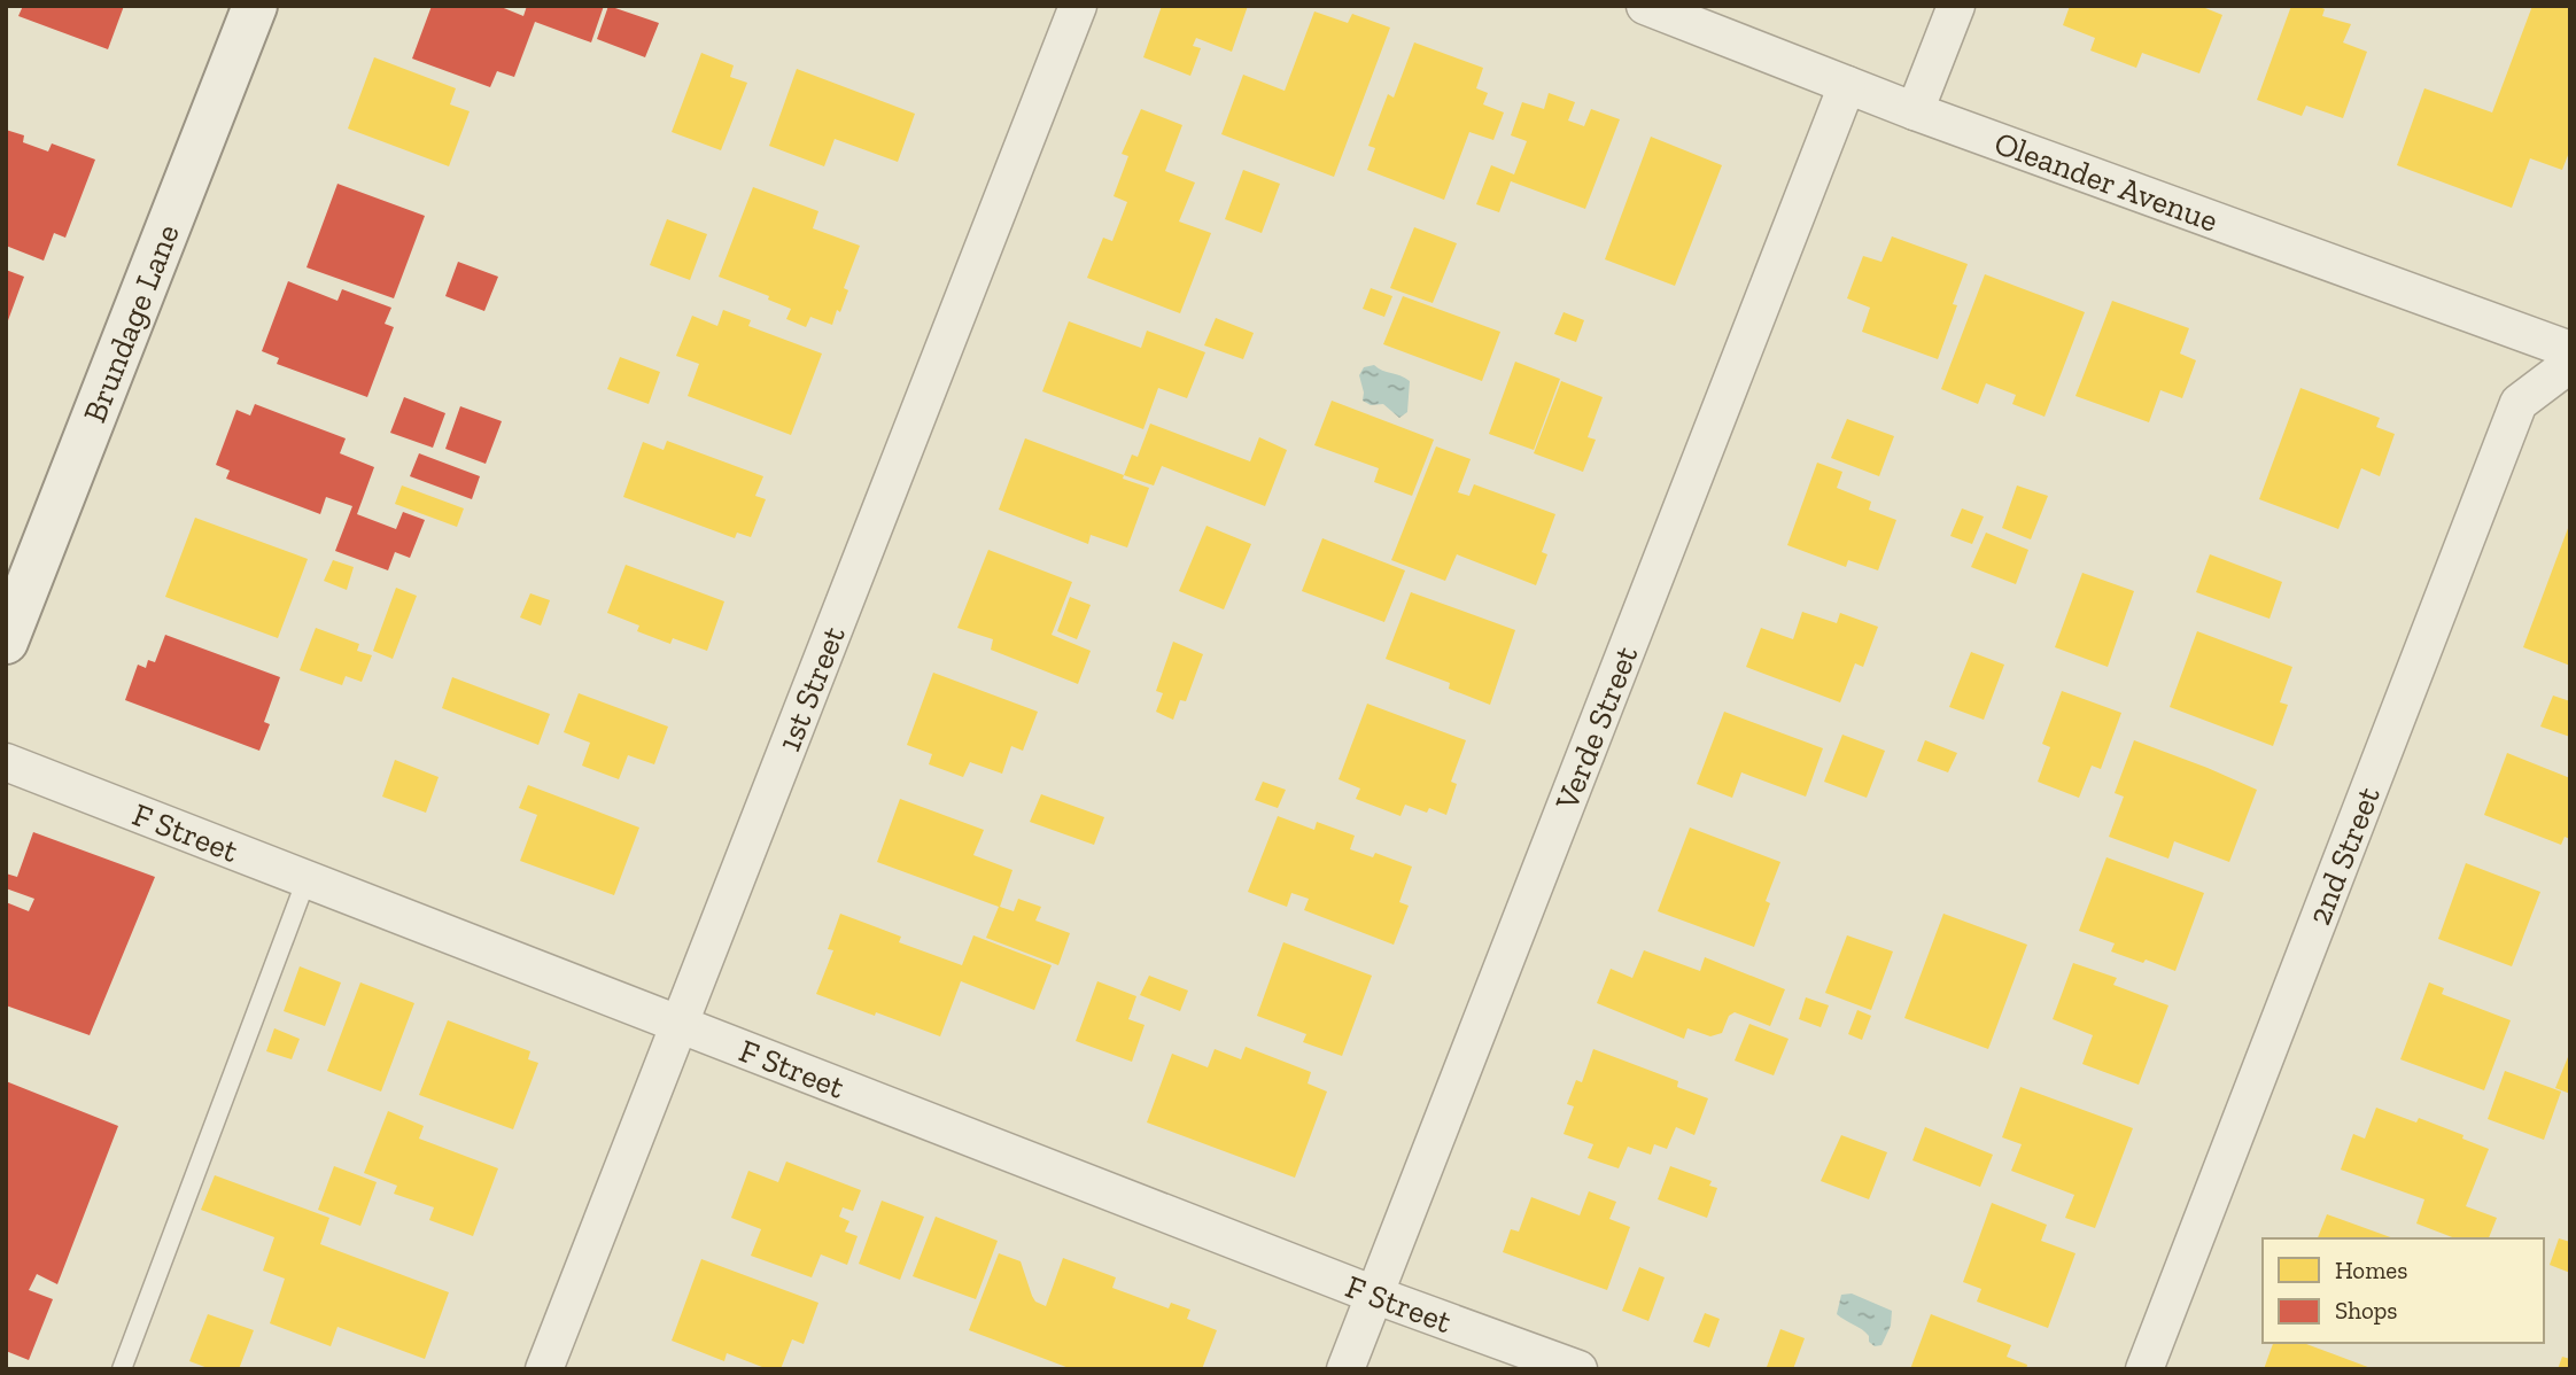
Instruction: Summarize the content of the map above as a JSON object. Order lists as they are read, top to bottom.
{
  "streets": {
    "main road": ["Brundage Lane"],
    "street": [
      "Oleander Avenue",
      "1st Street",
      "Verde Street",
      "F Street",
      "2nd Street"
    ]
  },
  "crossings": [
    ["Oleander Avenue", "Verde Street"],
    ["1st Street", "F Street"],
    ["Verde Street", "F Street"]
  ],
  "legend": ["Homes", "Shops"]
}
